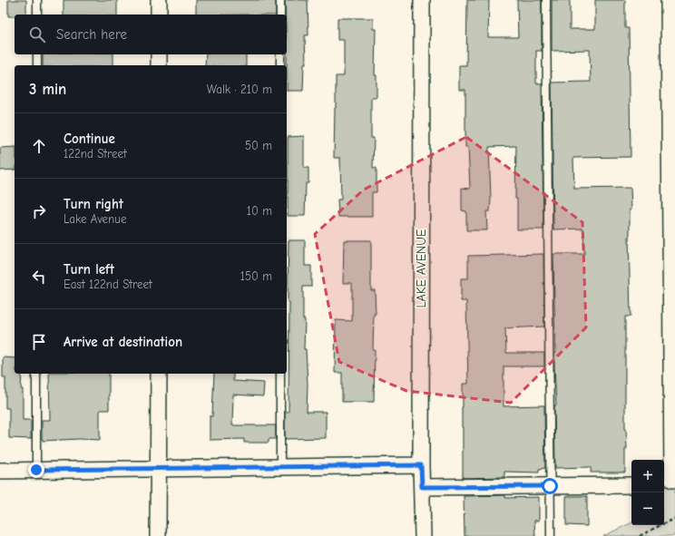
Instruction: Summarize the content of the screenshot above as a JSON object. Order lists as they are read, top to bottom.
{
  "streets": {
    "street": ["LAKE AVENUE"]
  },
  "page": {
    "search": "Search here",
    "heading": ["3 min", "Walk · 210 m"],
    "list": [
      ["Continue", "122nd Street", "50 m"],
      ["Turn right", "Lake Avenue", "10 m"],
      ["Turn left", "East 122nd Street", "150 m"],
      "Arrive at destination"
    ],
    "map_buttons": ["+", "−"]
  }
}
